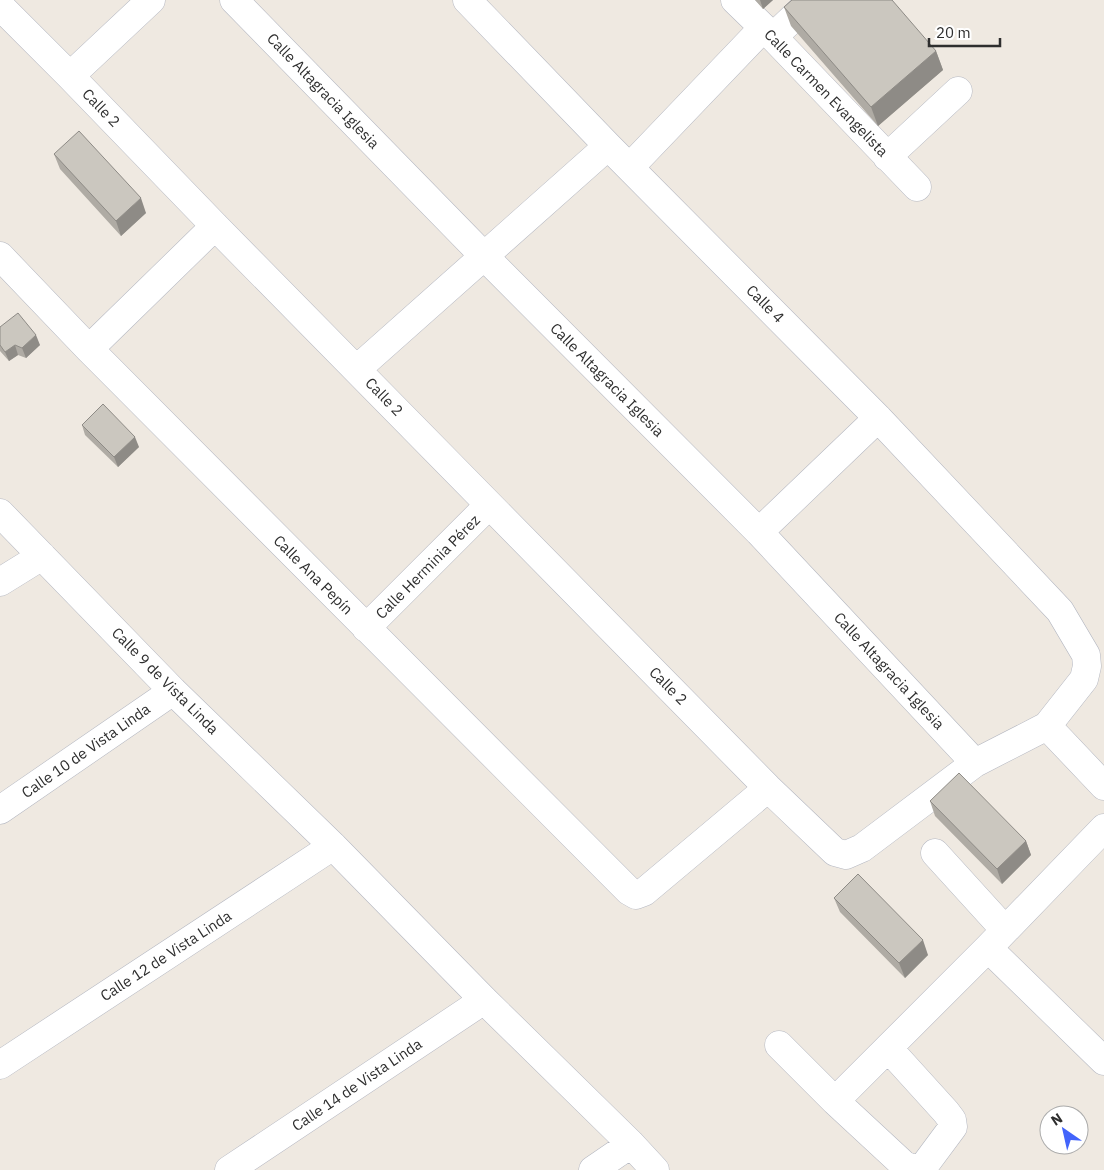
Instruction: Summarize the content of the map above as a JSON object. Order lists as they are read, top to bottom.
{
  "streets": {
    "street": [
      "Calle Altagracia Iglesia",
      "Calle Carmen Evangelista",
      "Calle 2",
      "Calle 4",
      "Calle Herminia Pérez",
      "Calle Ana Pepín",
      "Calle 9 de Vista Linda",
      "Calle 10 de Vista Linda",
      "Calle 12 de Vista Linda",
      "Calle 14 de Vista Linda"
    ]
  },
  "crossings": [
    ["Calle Altagracia Iglesia", "Calle 2"],
    ["Calle 2", "Calle Herminia Pérez"],
    ["Calle 2", "Calle Ana Pepín"],
    ["Calle Herminia Pérez", "Calle Ana Pepín"],
    ["Calle 9 de Vista Linda", "Calle 10 de Vista Linda"],
    ["Calle 9 de Vista Linda", "Calle 12 de Vista Linda"],
    ["Calle 9 de Vista Linda", "Calle 14 de Vista Linda"]
  ],
  "scale_bar": "20 m",
  "north": "top left"
}
